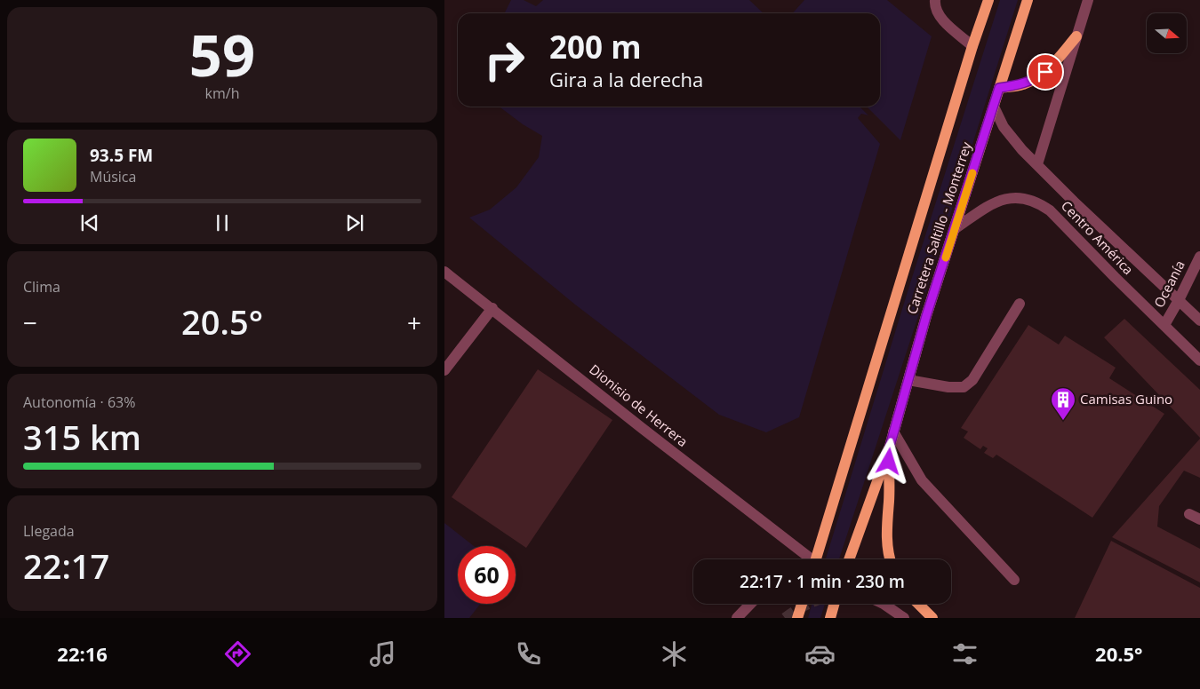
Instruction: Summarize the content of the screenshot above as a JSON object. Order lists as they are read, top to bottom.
{
  "streets": {
    "main road": ["Carretera Saltillo - Monterrey"],
    "street": ["Centro América", "Oceanía", "Dionisio de Herrera"]
  },
  "crossings": [
    ["Carretera Saltillo - Monterrey", "Centro América"],
    ["Centro América", "Oceanía"]
  ],
  "places": {
    "building": ["Camisas Guino"]
  },
  "north": "right",
  "page": {
    "tile": [
      ["59", "km/h"],
      "Clima",
      ["Autonomía · 63%", "315 km"],
      ["Llegada", "22:17"]
    ],
    "turn": ["200 m", "Gira a la derecha"],
    "song": ["93.5 FM", "Música"],
    "heat": ["−", "20.5°", "+"],
    "limit": "60",
    "trip": "22:17 · 1 min · 230 m",
    "tabs": ["22:16", "20.5°"]
  }
}
